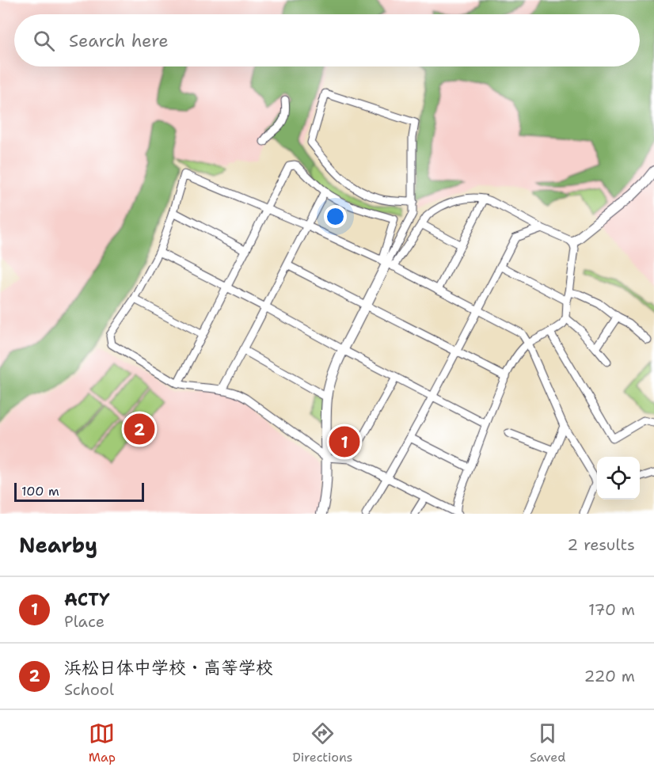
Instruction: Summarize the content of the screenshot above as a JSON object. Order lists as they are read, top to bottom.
{
  "scale_bar": "100 m",
  "page": {
    "search": "Search here",
    "pins": ["2", "1"],
    "scale": "100 m",
    "heading": ["Nearby", "2 results"],
    "list": [
      {
        "mark": "1",
        "name": "ACTY",
        "note": "Place",
        "value": "170 m"
      },
      {
        "mark": "2",
        "name": "浜松日体中学校・高等学校",
        "note": "School",
        "value": "220 m"
      }
    ],
    "nav": ["Map", "Directions", "Saved"]
  }
}
